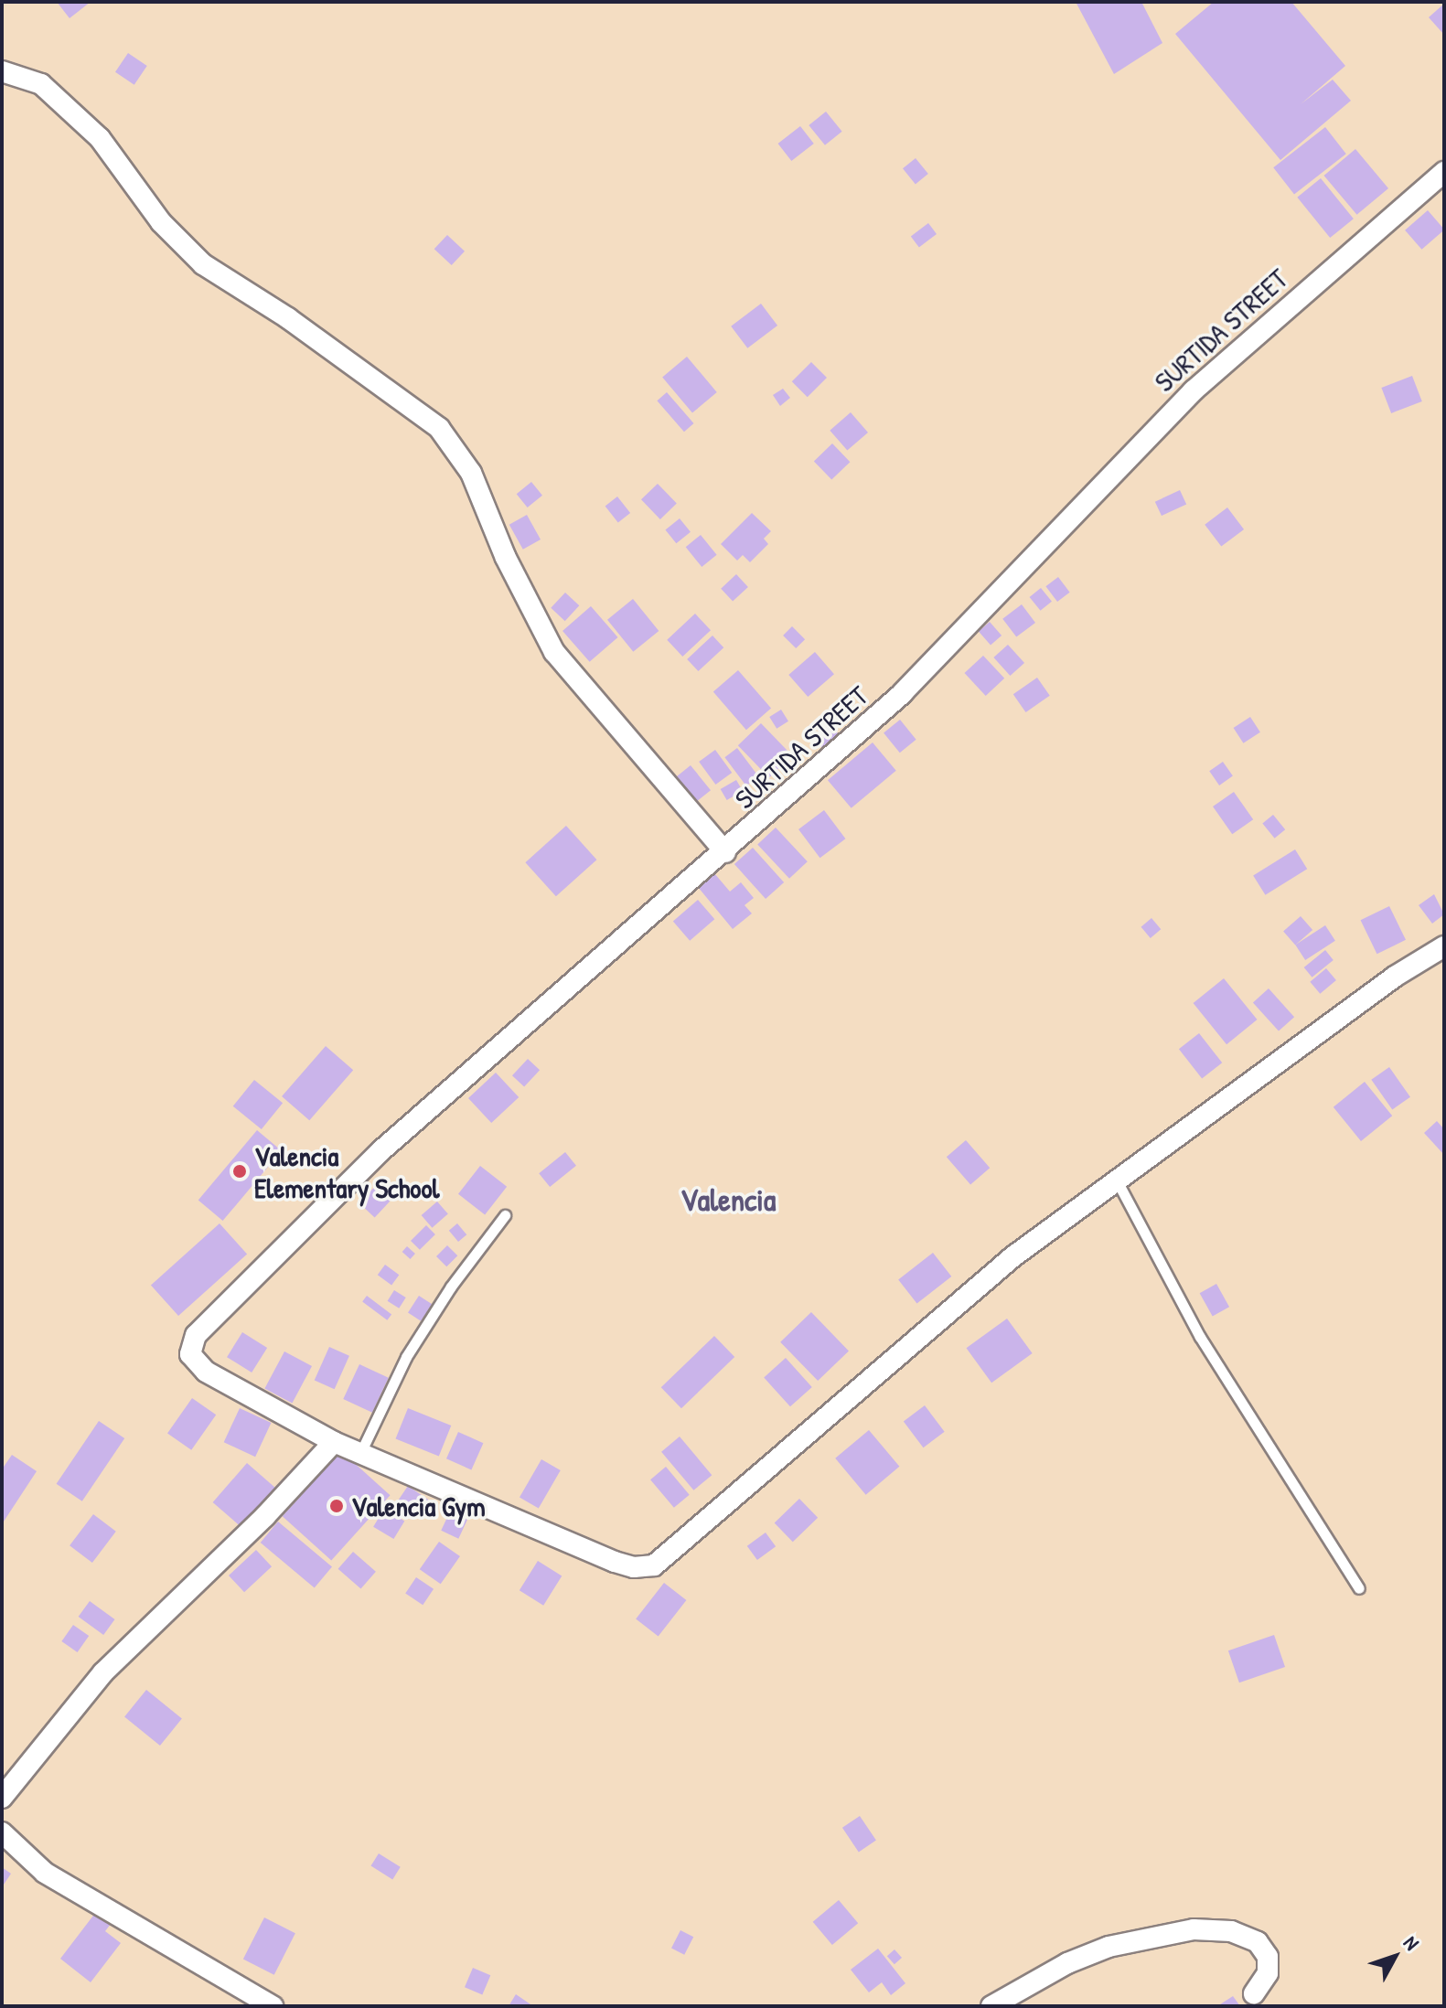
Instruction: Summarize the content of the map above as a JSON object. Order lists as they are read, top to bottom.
{
  "streets": {
    "street": ["SURTIDA STREET"]
  },
  "districts": ["Valencia"],
  "places": ["Valencia Elementary School", "Valencia Gym"],
  "north": "top right"
}
